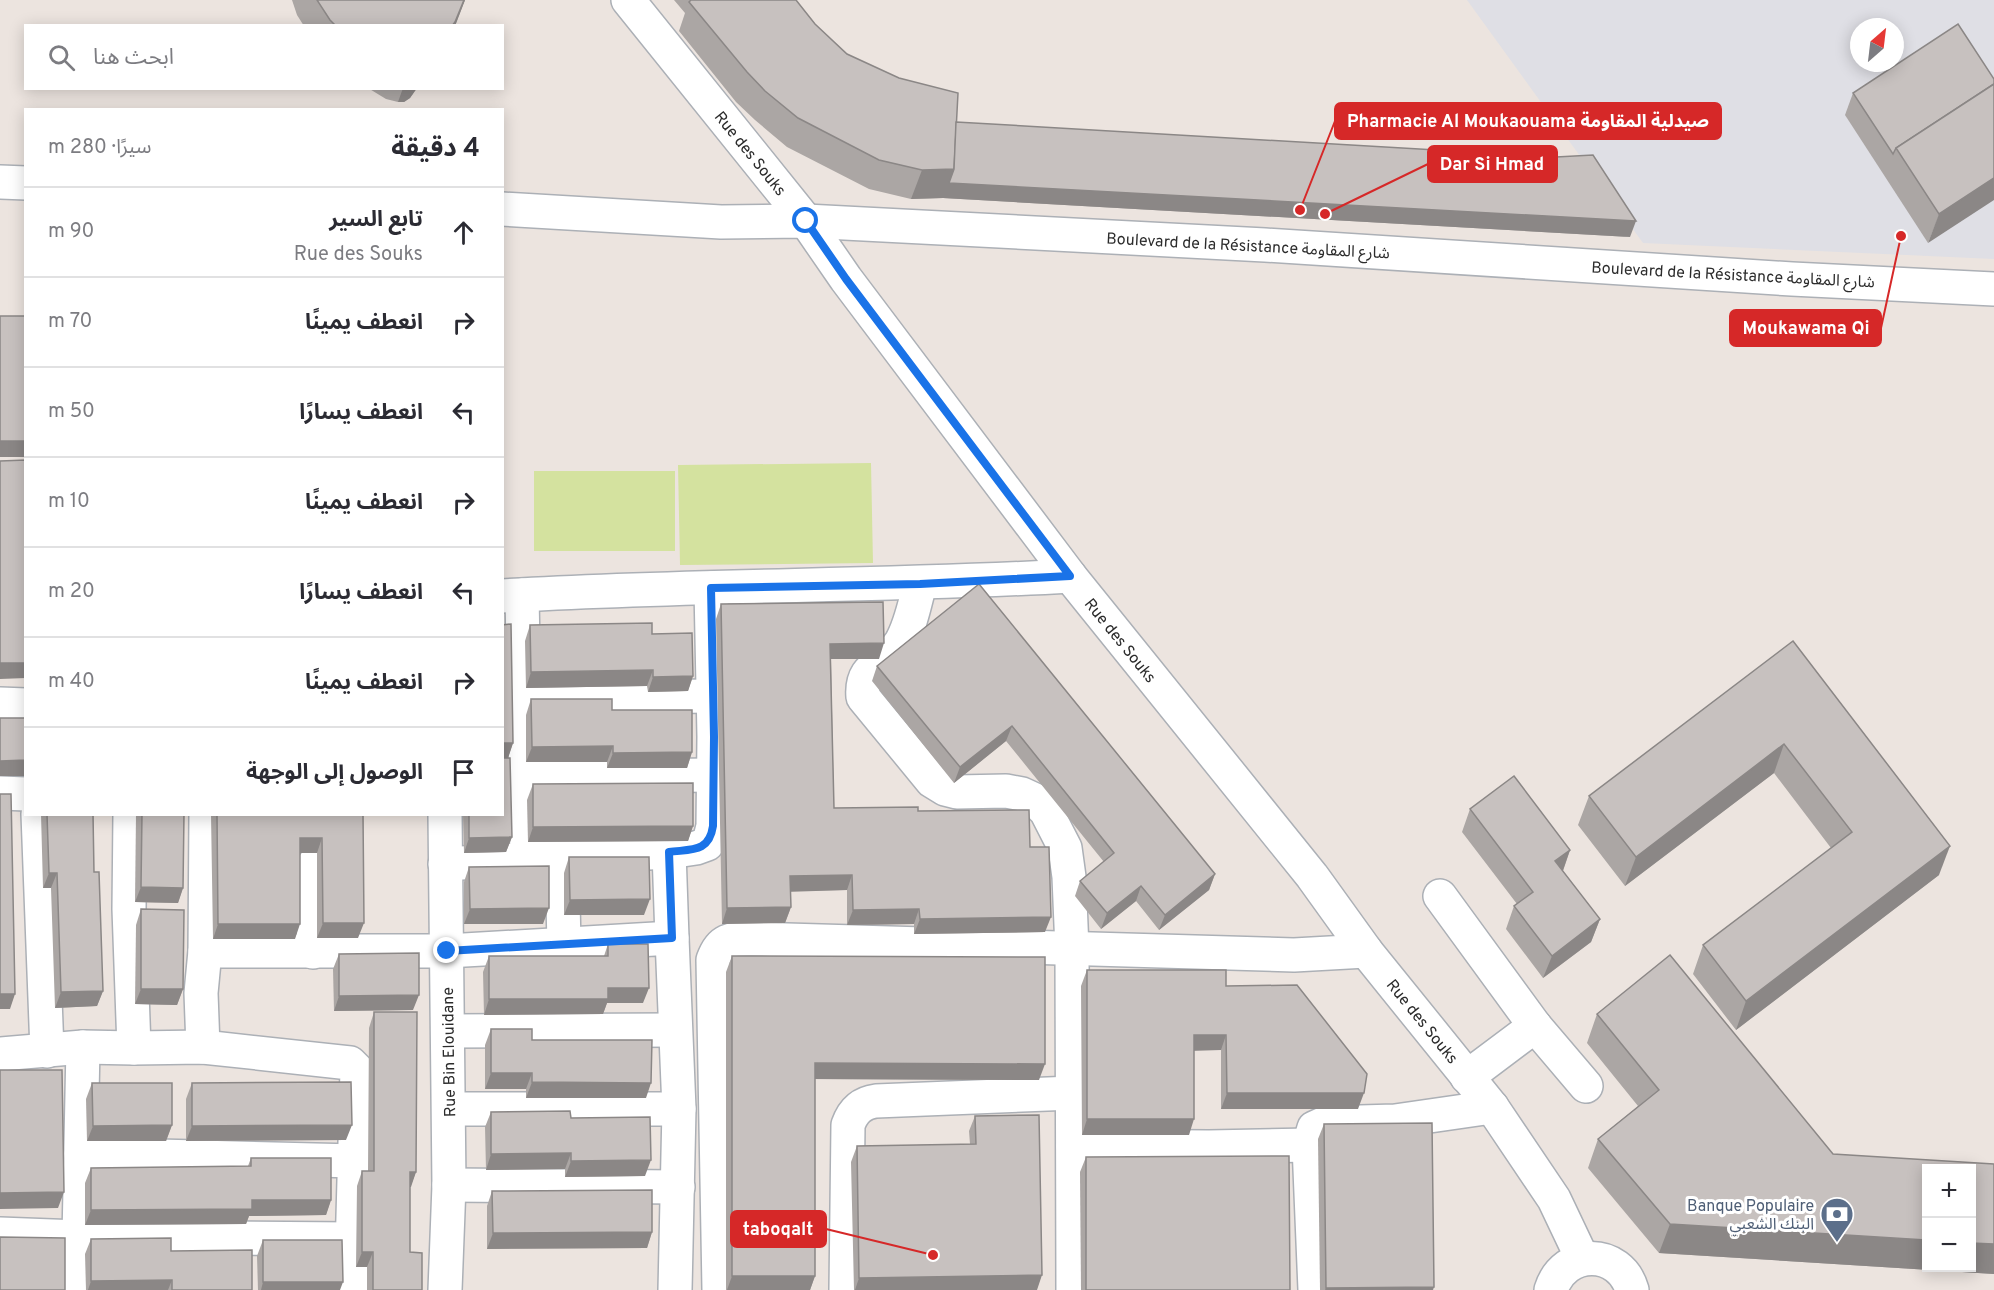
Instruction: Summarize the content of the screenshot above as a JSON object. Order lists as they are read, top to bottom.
{
  "streets": {
    "street": ["Rue des Souks", "Boulevard de la Résistance شارع المقاومة", "Rue Bin Elouidane"]
  },
  "crossings": [
    ["Rue des Souks", "Boulevard de la Résistance شارع المقاومة"]
  ],
  "places": {
    "other": [
      "Pharmacie Al Moukaouama صيدلية المقاومة",
      "Dar Si Hmad",
      "Moukawama Qi",
      "taboqalt"
    ],
    "bank": ["Banque Populaire البنك الشعبي"]
  },
  "north": "top right",
  "page": {
    "search": "ابحث هنا",
    "heading": ["4 دقيقة", "سيرًا · 280 m"],
    "list": [
      ["تابع السير", "Rue des Souks", "90 m"],
      ["انعطف يمينًا", "70 m"],
      ["انعطف يسارًا", "50 m"],
      ["انعطف يمينًا", "10 m"],
      ["انعطف يسارًا", "20 m"],
      ["انعطف يمينًا", "40 m"],
      "الوصول إلى الوجهة"
    ],
    "map_buttons": ["+", "−"]
  }
}
